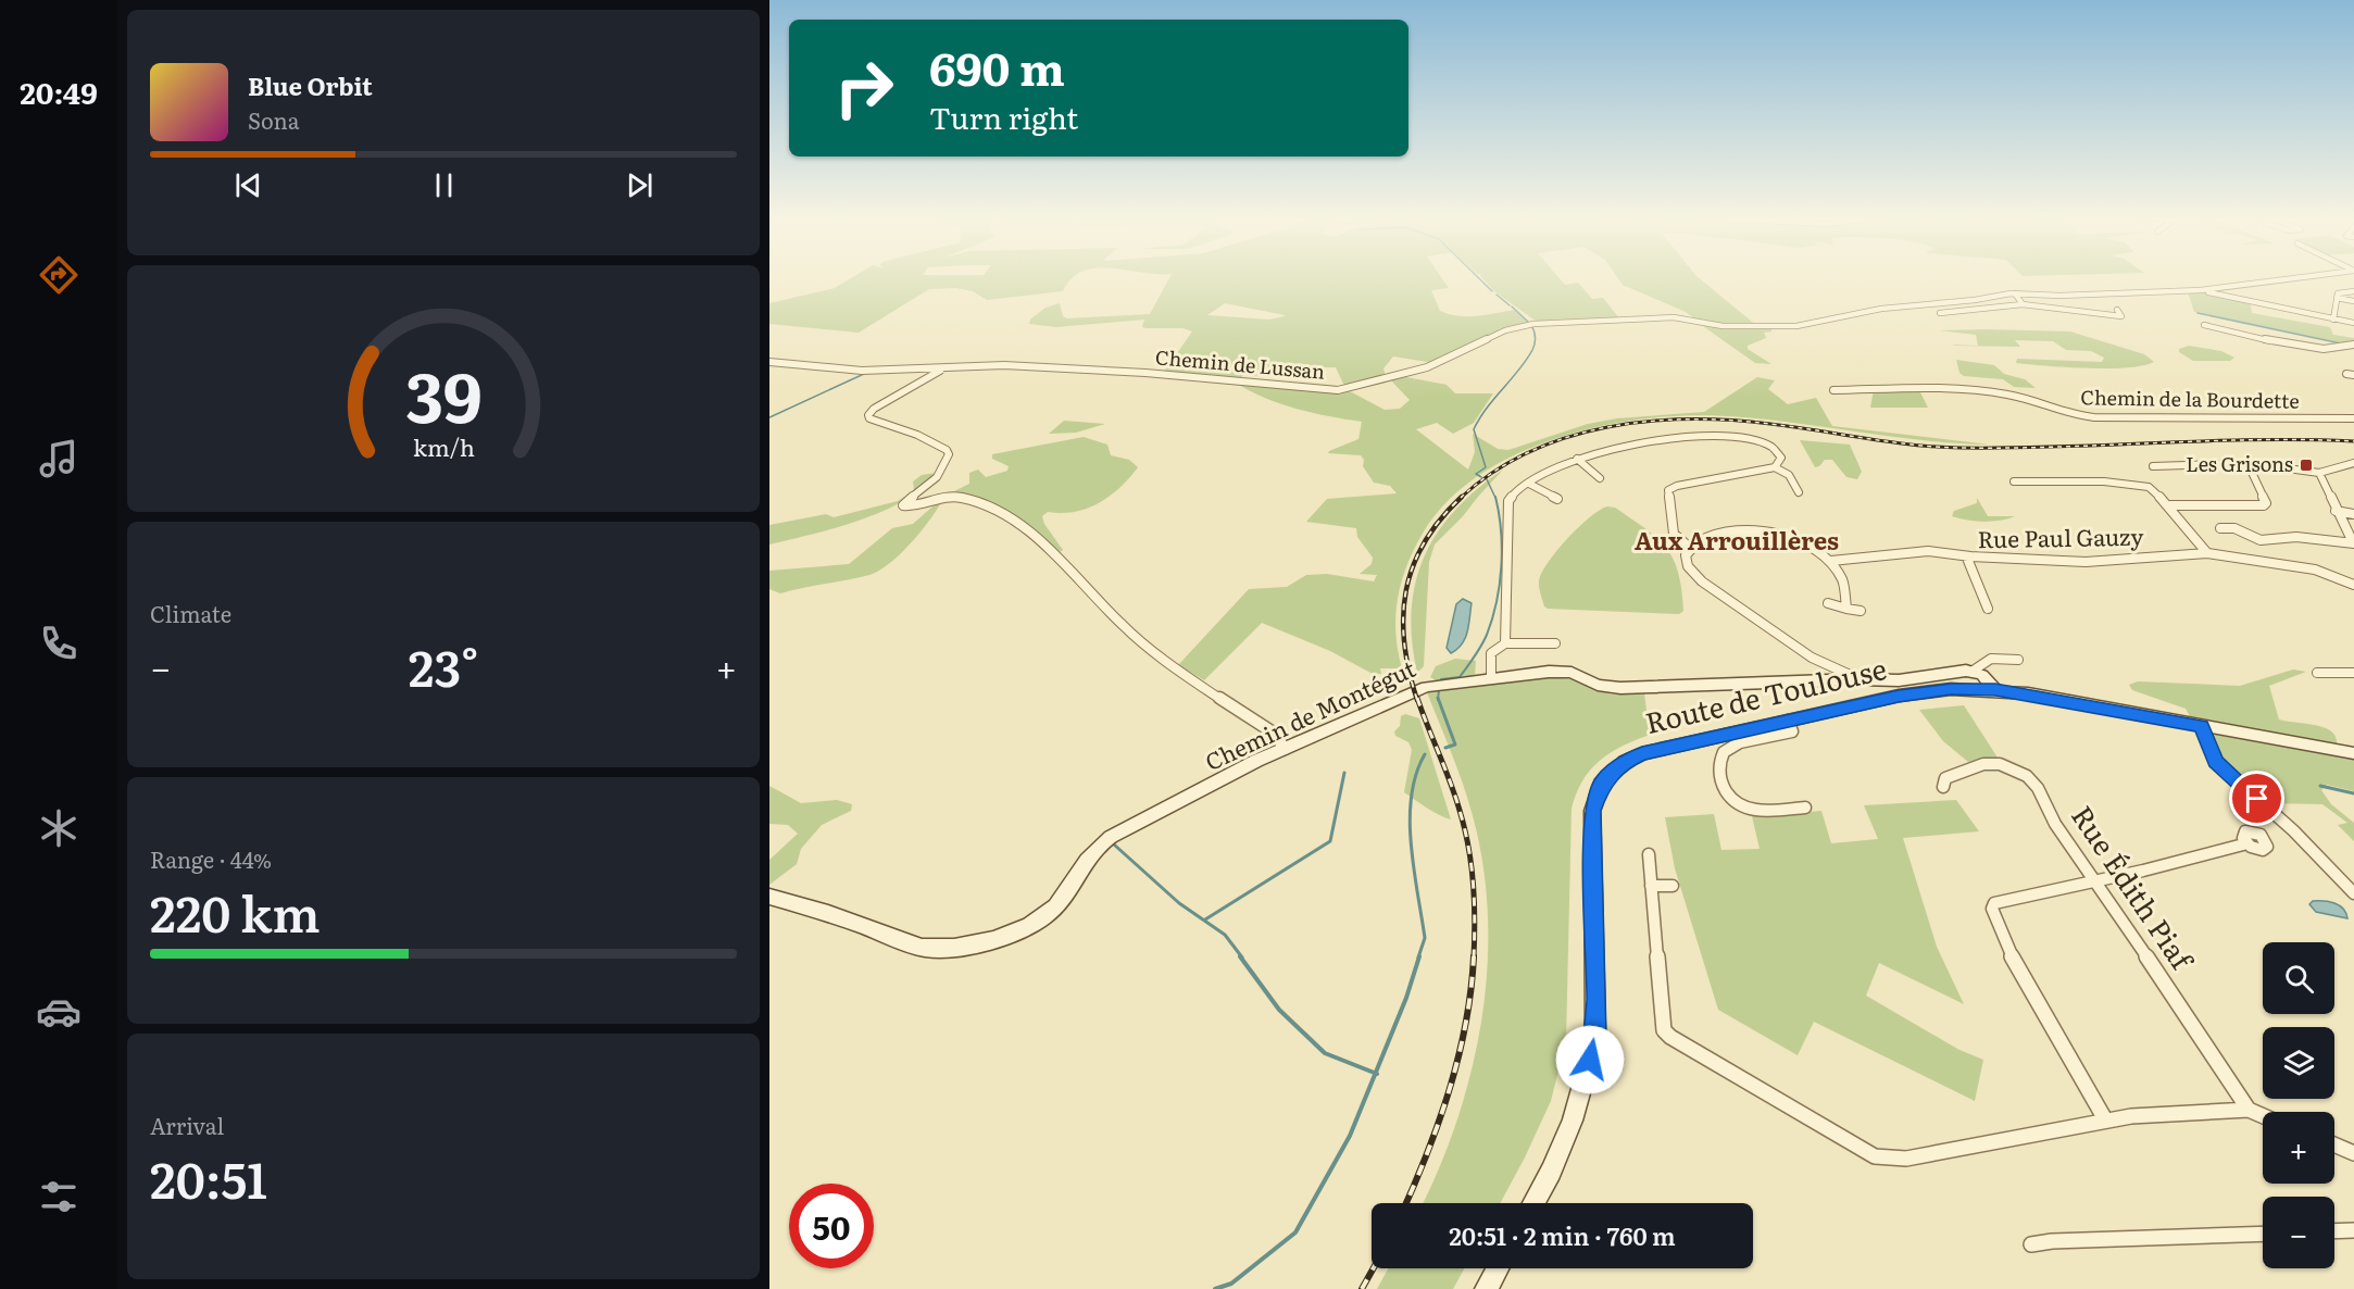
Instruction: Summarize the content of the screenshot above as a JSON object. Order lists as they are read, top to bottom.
{
  "streets": {
    "street": [
      "Chemin de Lussan",
      "Chemin de la Bourdette",
      "Rue Paul Gauzy",
      "Route de Toulouse",
      "Chemin de Montégut",
      "Rue Édith Piaf"
    ]
  },
  "districts": ["Aux Arrouillères"],
  "places": {
    "transit": ["Les Grisons"]
  },
  "page": {
    "tabs": "20:49",
    "turn": ["690 m", "Turn right"],
    "song": ["Blue Orbit", "Sona"],
    "tile": [
      "Climate",
      ["Range · 44%", "220 km"],
      ["Arrival", "20:51"]
    ],
    "heat": ["−", "23°", "+"],
    "map_buttons": ["+", "−"],
    "limit": "50",
    "trip": "20:51 · 2 min · 760 m",
    "gauge": ["39", "km/h"]
  }
}
